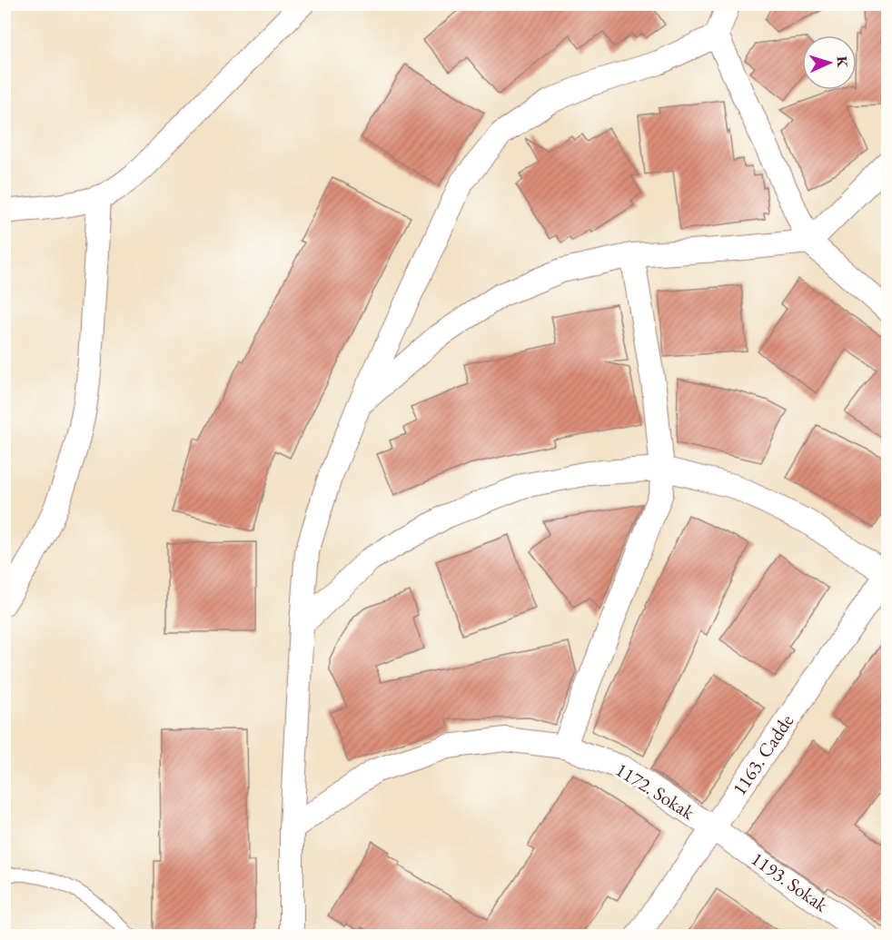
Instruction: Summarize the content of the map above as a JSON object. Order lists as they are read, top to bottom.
{
  "streets": {
    "street": ["1163. Cadde", "1172. Sokak", "1193. Sokak"]
  },
  "crossings": [
    ["1163. Cadde", "1172. Sokak"],
    ["1163. Cadde", "1193. Sokak"],
    ["1172. Sokak", "1193. Sokak"]
  ],
  "north": "right"
}
